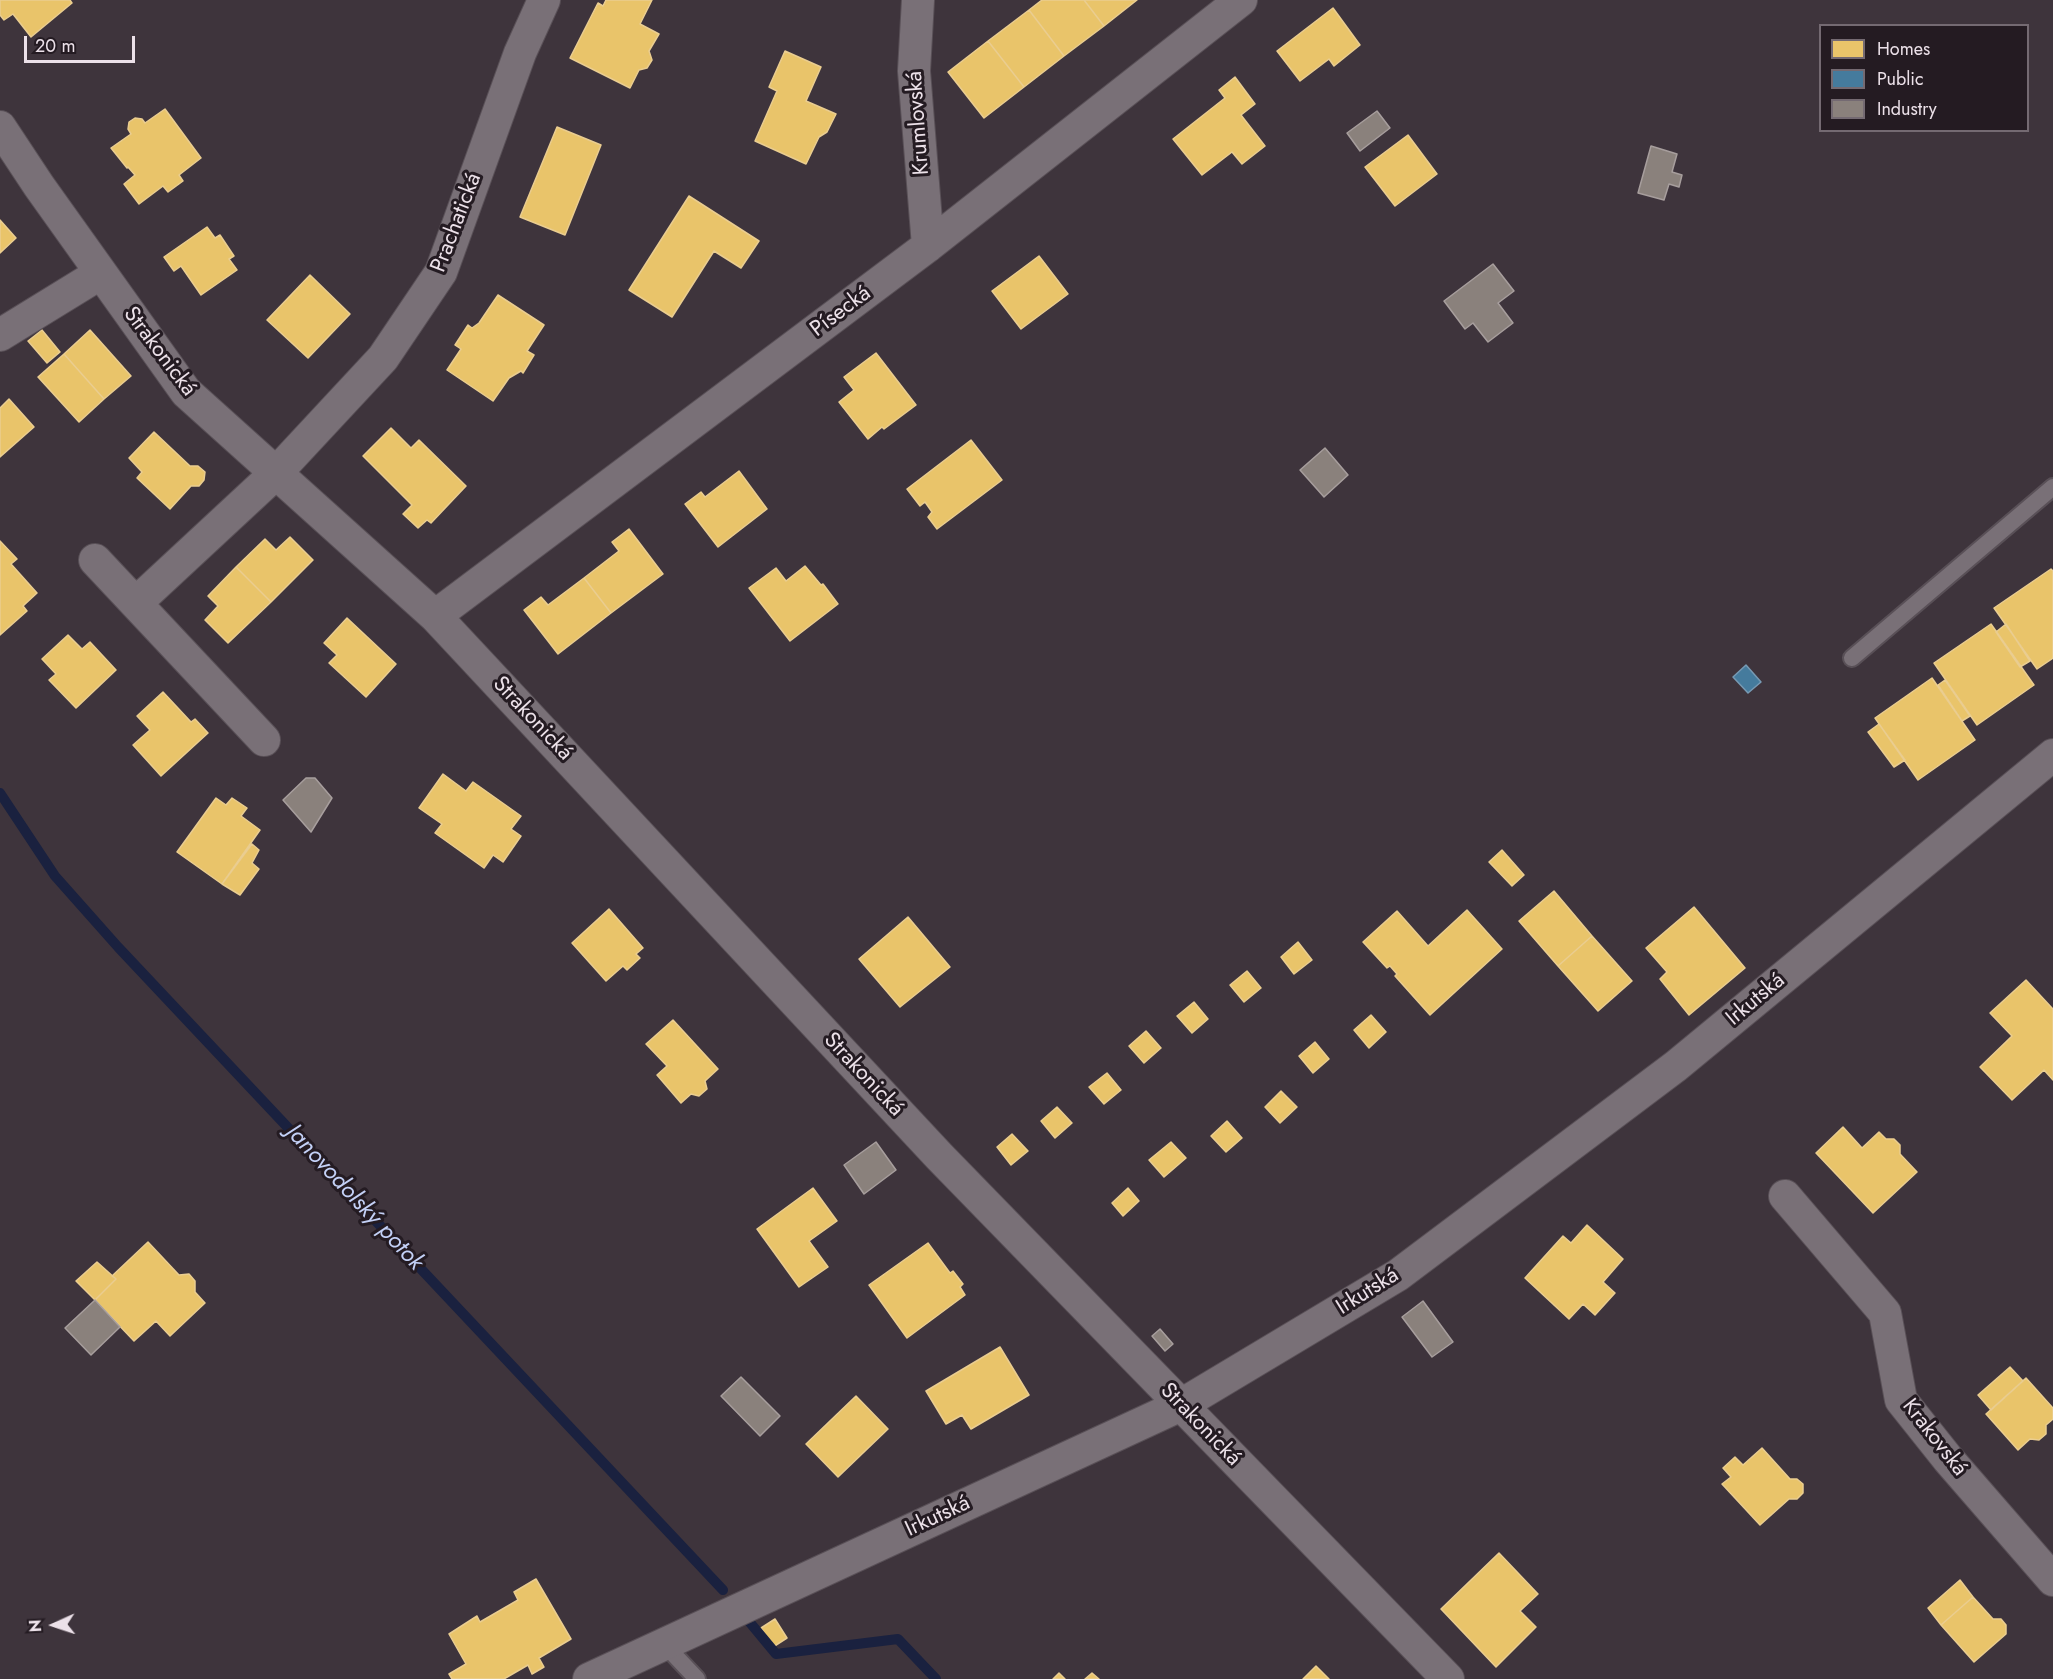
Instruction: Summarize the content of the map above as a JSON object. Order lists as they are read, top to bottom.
{
  "streets": {
    "street": [
      "Krumlovská",
      "Prachatická",
      "Písecká",
      "Strakonická",
      "Irkutská",
      "Krakovská"
    ]
  },
  "crossings": [
    ["Krumlovská", "Písecká"],
    ["Prachatická", "Strakonická"],
    ["Písecká", "Strakonická"],
    ["Strakonická", "Irkutská"]
  ],
  "water": ["Janovodolský potok"],
  "legend": ["Homes", "Public", "Industry"],
  "scale_bar": "20 m",
  "north": "left"
}
